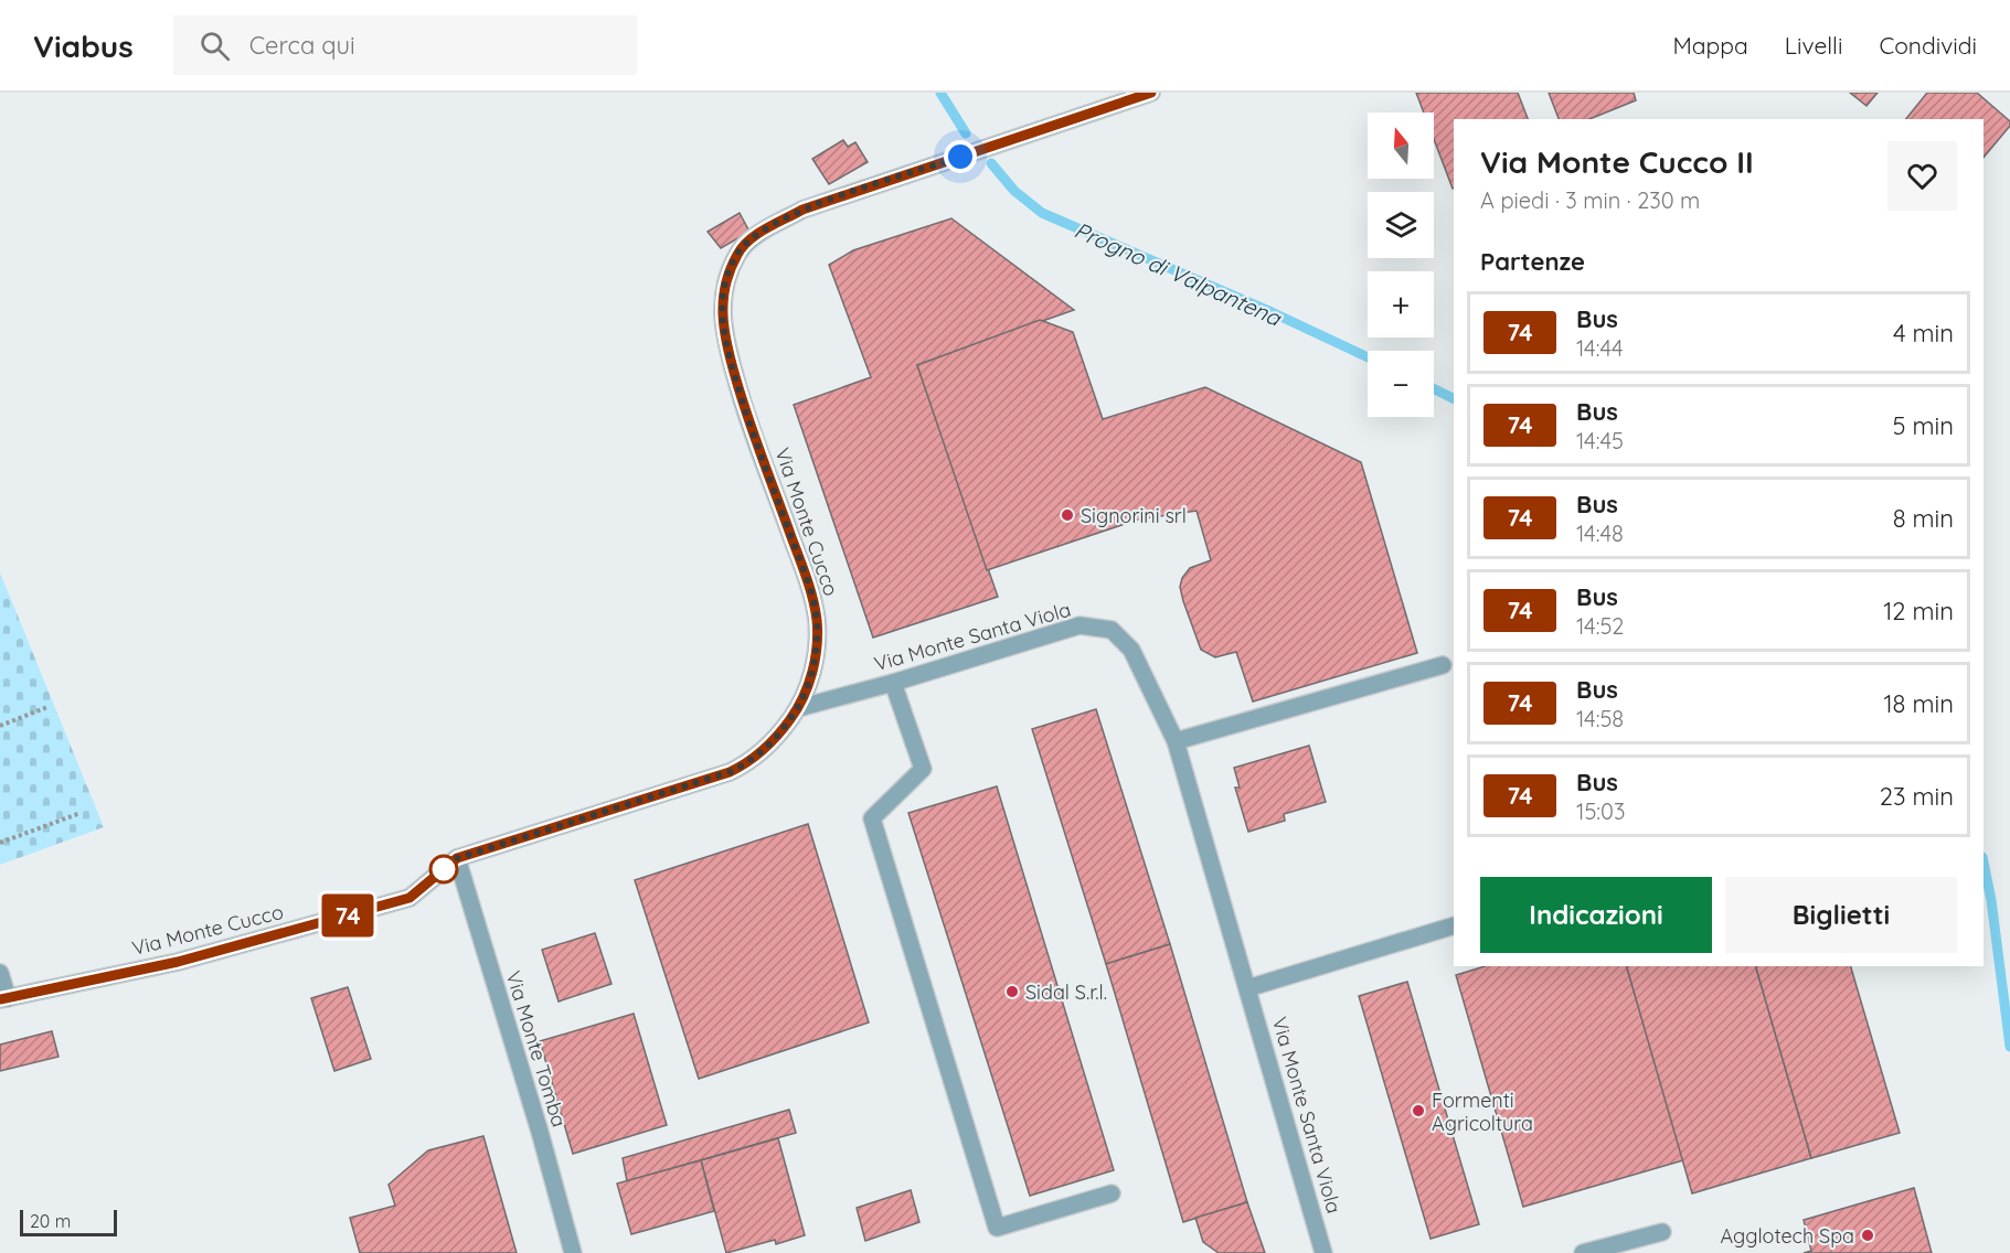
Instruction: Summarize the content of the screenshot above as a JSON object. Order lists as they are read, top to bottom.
{
  "streets": {
    "street": ["Via Monte Cucco", "Via Monte Santa Viola", "Via Monte Tomba"]
  },
  "crossings": [
    ["Via Monte Cucco", "Via Monte Santa Viola"],
    ["Via Monte Cucco", "Via Monte Tomba"]
  ],
  "water": ["Progno di Valpantena"],
  "places": [
    "Signorini srl",
    "Sidal S.r.l.",
    "Formenti Agricoltura",
    "Agglotech Spa"
  ],
  "lines": ["bus line 74"],
  "scale_bar": "20 m",
  "north": "top",
  "page": {
    "header": "Viabus",
    "search": "Cerca qui",
    "nav": ["Mappa", "Livelli", "Condividi"],
    "on_map": "74",
    "map_buttons": ["+", "−"],
    "heading": [
      ["Via Monte Cucco II", "A piedi · 3 min · 230 m"],
      "Partenze"
    ],
    "list": [
      {
        "mark": "74",
        "name": "Bus",
        "note": "14:44",
        "value": "4 min"
      },
      {
        "mark": "74",
        "name": "Bus",
        "note": "14:45",
        "value": "5 min"
      },
      {
        "mark": "74",
        "name": "Bus",
        "note": "14:48",
        "value": "8 min"
      },
      {
        "mark": "74",
        "name": "Bus",
        "note": "14:52",
        "value": "12 min"
      },
      {
        "mark": "74",
        "name": "Bus",
        "note": "14:58",
        "value": "18 min"
      },
      {
        "mark": "74",
        "name": "Bus",
        "note": "15:03",
        "value": "23 min"
      }
    ],
    "buttons": ["Indicazioni", "Biglietti"],
    "scale": "20 m"
  }
}
